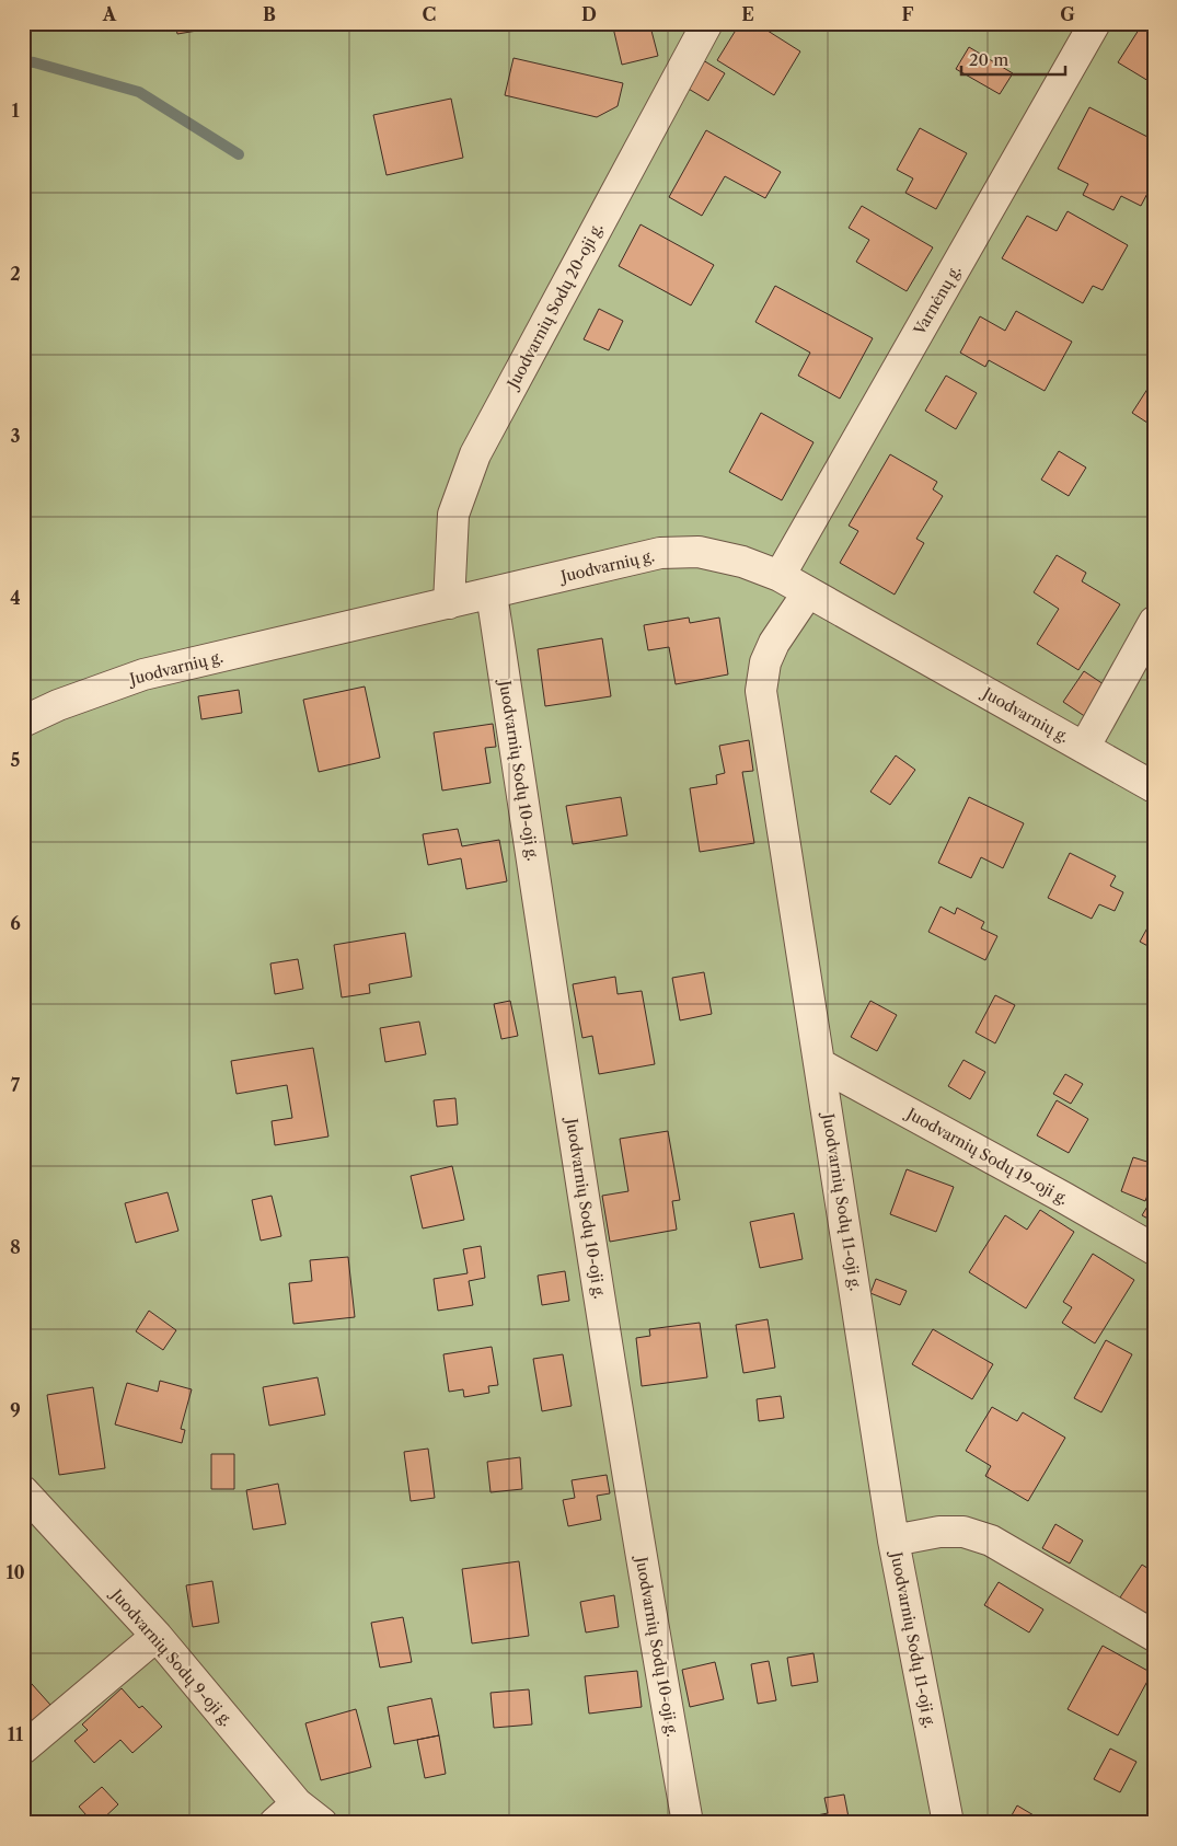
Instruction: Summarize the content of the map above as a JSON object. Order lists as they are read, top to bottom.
{
  "streets": {
    "street": [
      "Varnėnų g.",
      "Juodvarnių Sodų 20-oji g.",
      "Juodvarnių g.",
      "Juodvarnių Sodų 10-oji g.",
      "Juodvarnių Sodų 19-oji g.",
      "Juodvarnių Sodų 11-oji g.",
      "Juodvarnių Sodų 9-oji g."
    ]
  },
  "crossings": [
    ["Varnėnų g.", "Juodvarnių g."],
    ["Juodvarnių Sodų 20-oji g.", "Juodvarnių g."],
    ["Juodvarnių g.", "Juodvarnių Sodų 10-oji g."],
    ["Juodvarnių g.", "Juodvarnių Sodų 11-oji g."],
    ["Juodvarnių Sodų 19-oji g.", "Juodvarnių Sodų 11-oji g."]
  ],
  "scale_bar": "20 m",
  "grid": {
    "columns": [
      "A",
      "B",
      "C",
      "D",
      "E",
      "F",
      "G"
    ],
    "rows": [
      "1",
      "2",
      "3",
      "4",
      "5",
      "6",
      "7",
      "8",
      "9",
      "10",
      "11"
    ]
  }
}
